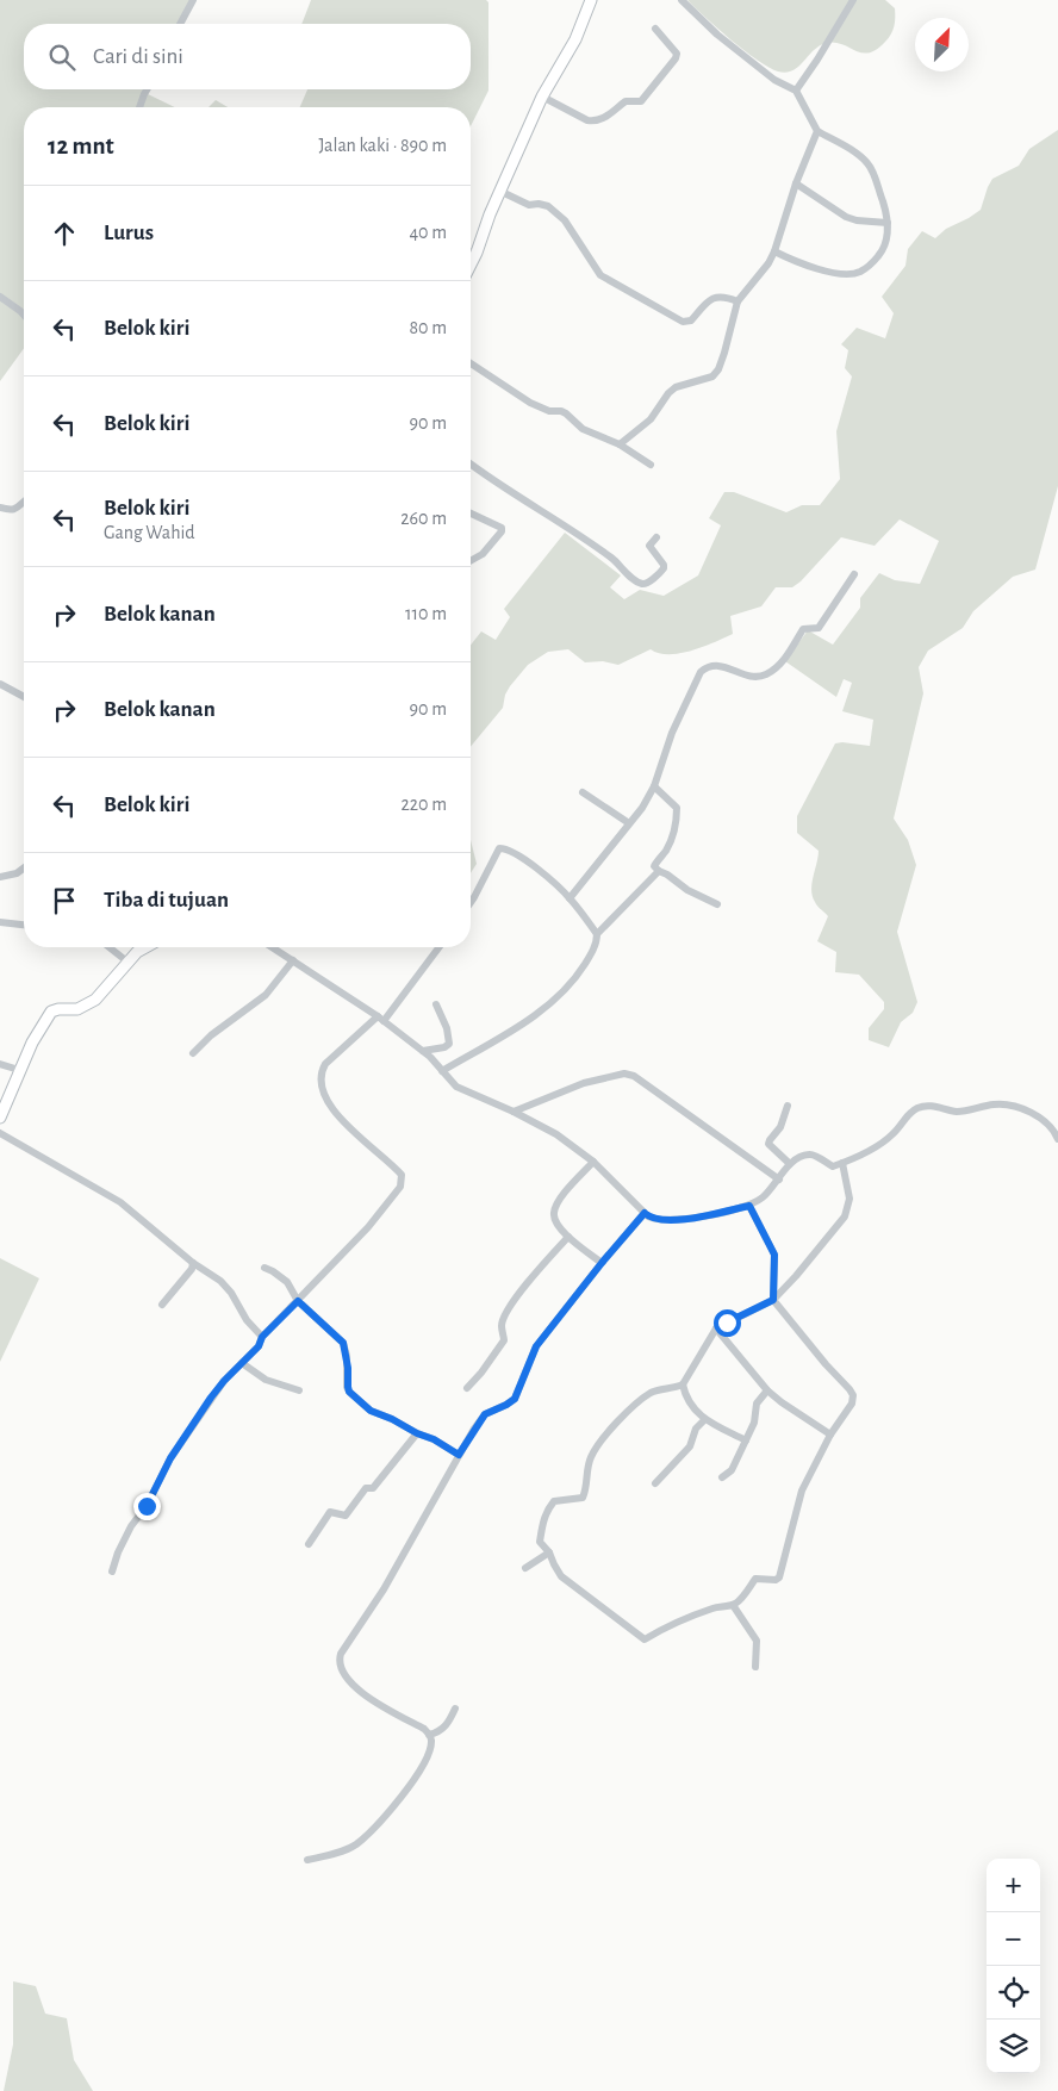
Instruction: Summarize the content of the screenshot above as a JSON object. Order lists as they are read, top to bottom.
{
  "north": "top right",
  "page": {
    "search": "Cari di sini",
    "heading": ["12 mnt", "Jalan kaki · 890 m"],
    "list": [
      ["Lurus", "40 m"],
      ["Belok kiri", "80 m"],
      ["Belok kiri", "90 m"],
      ["Belok kiri", "Gang Wahid", "260 m"],
      ["Belok kanan", "110 m"],
      ["Belok kanan", "90 m"],
      ["Belok kiri", "220 m"],
      "Tiba di tujuan"
    ],
    "map_buttons": ["+", "−"]
  }
}
